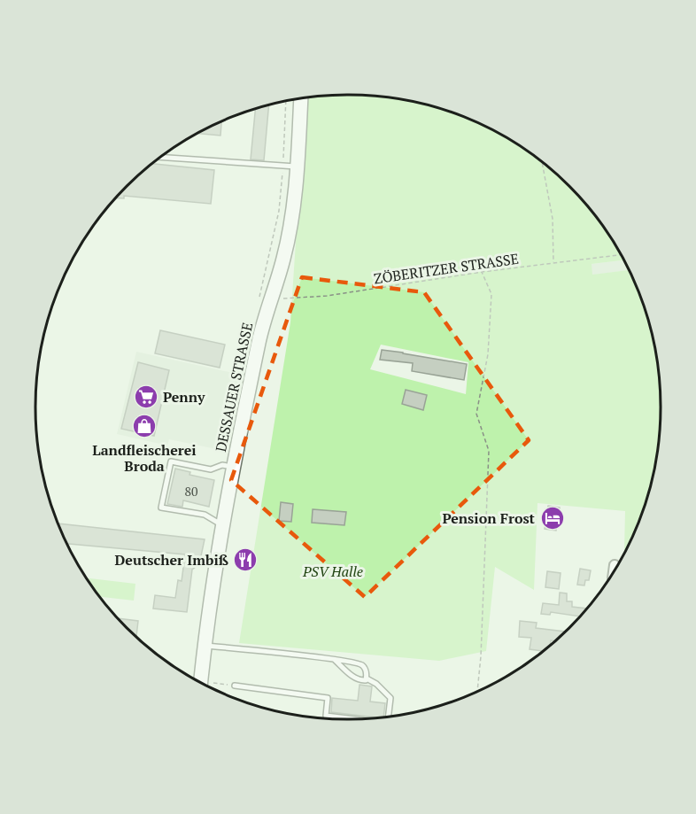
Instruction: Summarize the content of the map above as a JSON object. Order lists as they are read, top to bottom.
{
  "streets": {
    "main road": ["DESSAUER STRASSE"],
    "path": ["ZÖBERITZER STRASSE"]
  },
  "crossings": [
    ["ZÖBERITZER STRASSE", "DESSAUER STRASSE"]
  ],
  "parks": ["PSV Halle"],
  "places": {
    "supermarket": ["Penny"],
    "shop": ["Landfleischerei Broda"],
    "hotel": ["Pension Frost"],
    "restaurant": ["Deutscher Imbiß"]
  },
  "house_numbers": ["80"]
}
